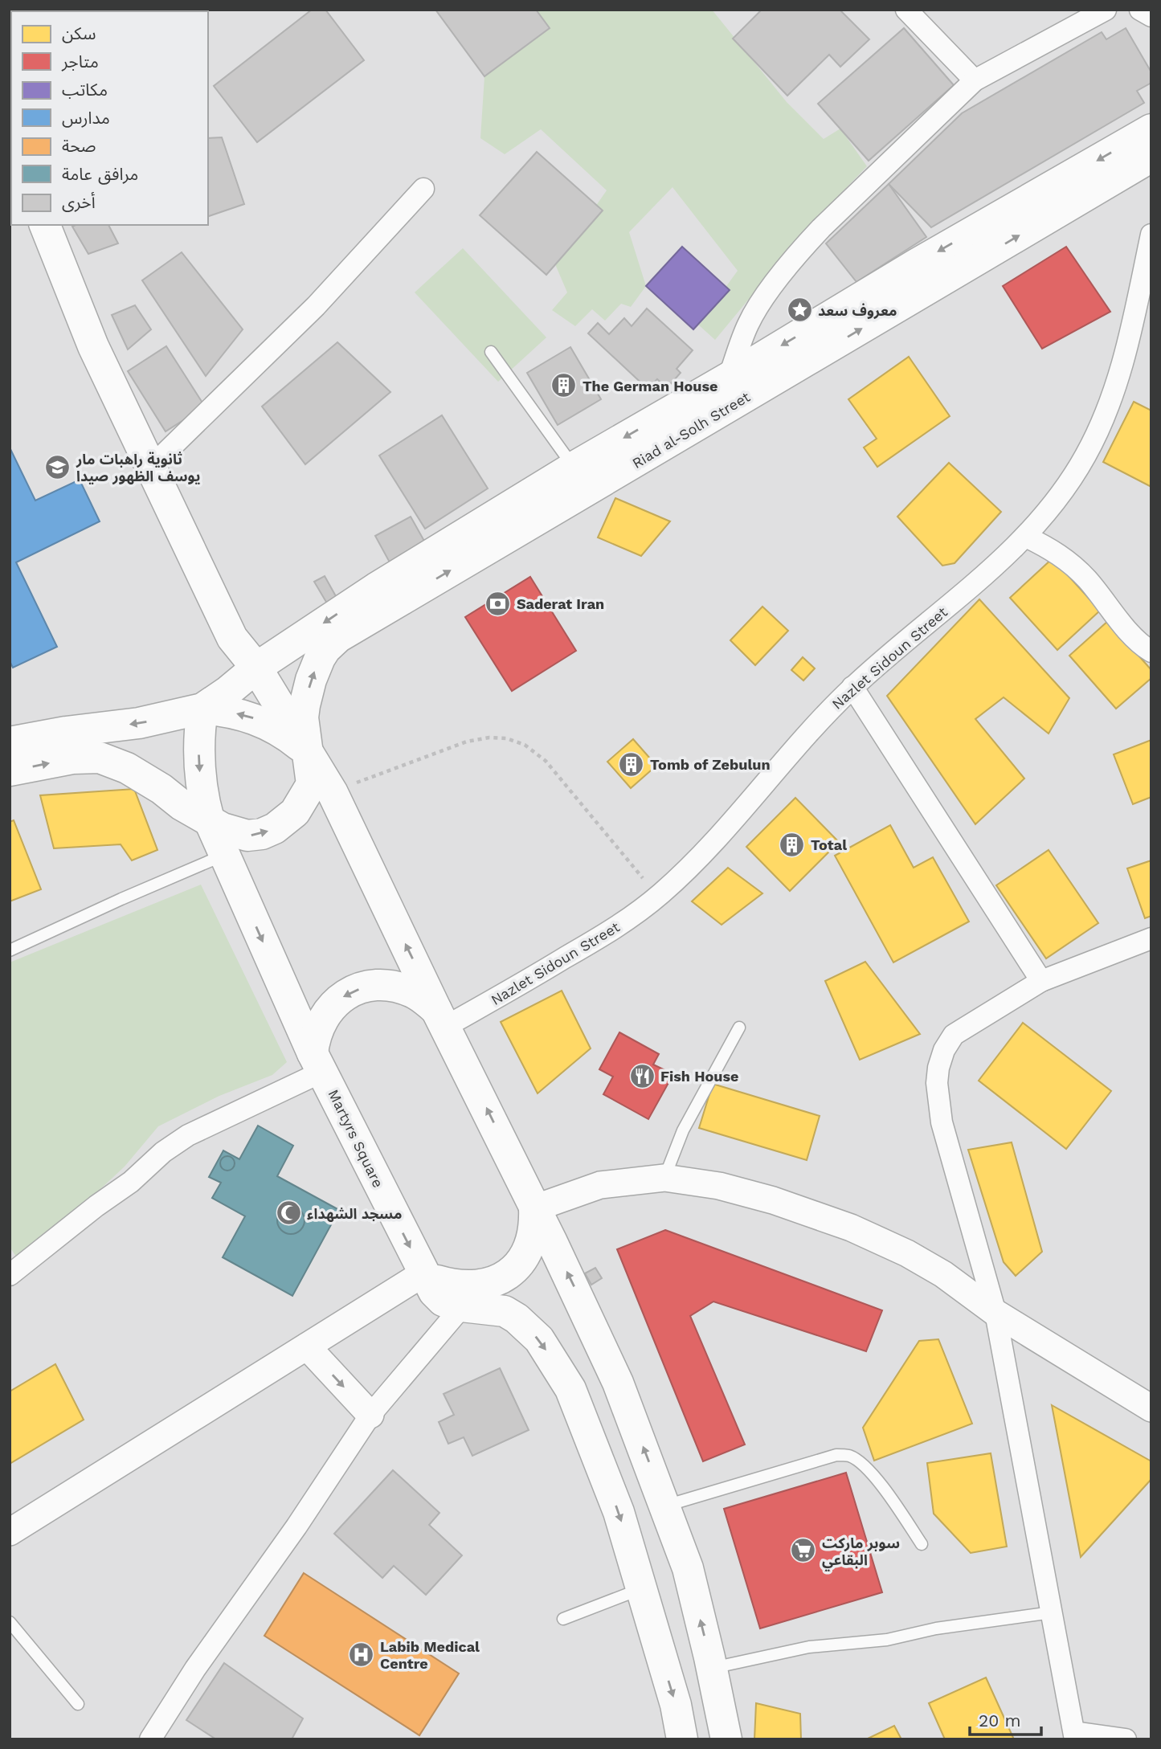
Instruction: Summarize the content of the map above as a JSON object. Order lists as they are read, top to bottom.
{
  "streets": {
    "main road": ["Riad al-Solh Street", "Martyrs Square"],
    "street": ["Nazlet Sidoun Street"]
  },
  "crossings": [
    ["Riad al-Solh Street", "Martyrs Square"]
  ],
  "places": {
    "place": ["معروف سعد"],
    "building": ["The German House", "Tomb of Zebulun", "Total"],
    "school or university": ["ثانوية راهبات مار يوسف الظهور صيدا"],
    "bank": ["Saderat Iran"],
    "restaurant": ["Fish House"],
    "mosque": ["مسجد الشهداء"],
    "supermarket": ["سوبر ماركت البقاعي"],
    "hospital": ["Labib Medical Centre"]
  },
  "legend": [
    "سكن",
    "متاجر",
    "مكاتب",
    "مدارس",
    "صحة",
    "مرافق عامة",
    "أخرى"
  ],
  "scale_bar": "20 m"
}
